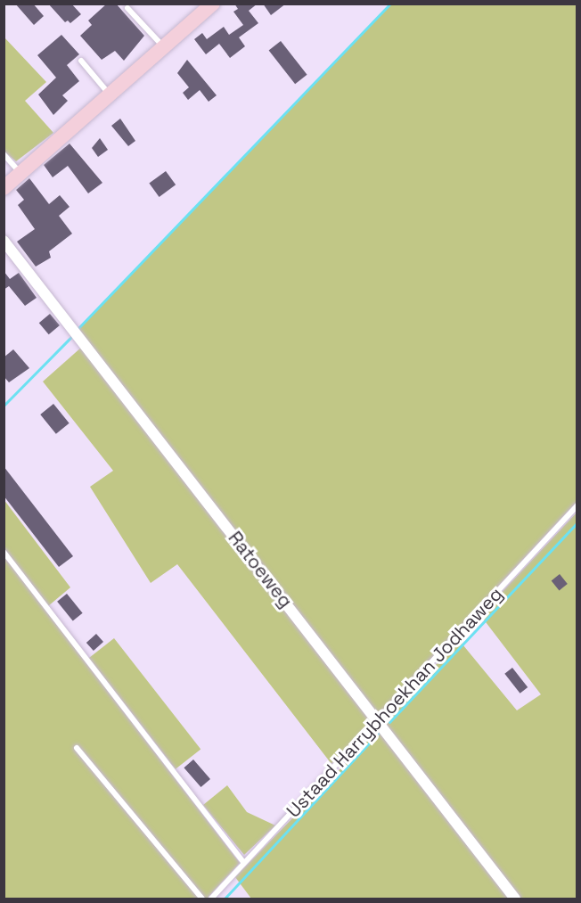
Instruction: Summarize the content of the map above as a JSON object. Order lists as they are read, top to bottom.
{
  "streets": {
    "street": ["Ratoeweg"],
    "lane": ["Ustaad Harrybhoekhan Jodhaweg"]
  },
  "crossings": [
    ["Ratoeweg", "Ustaad Harrybhoekhan Jodhaweg"]
  ]
}
